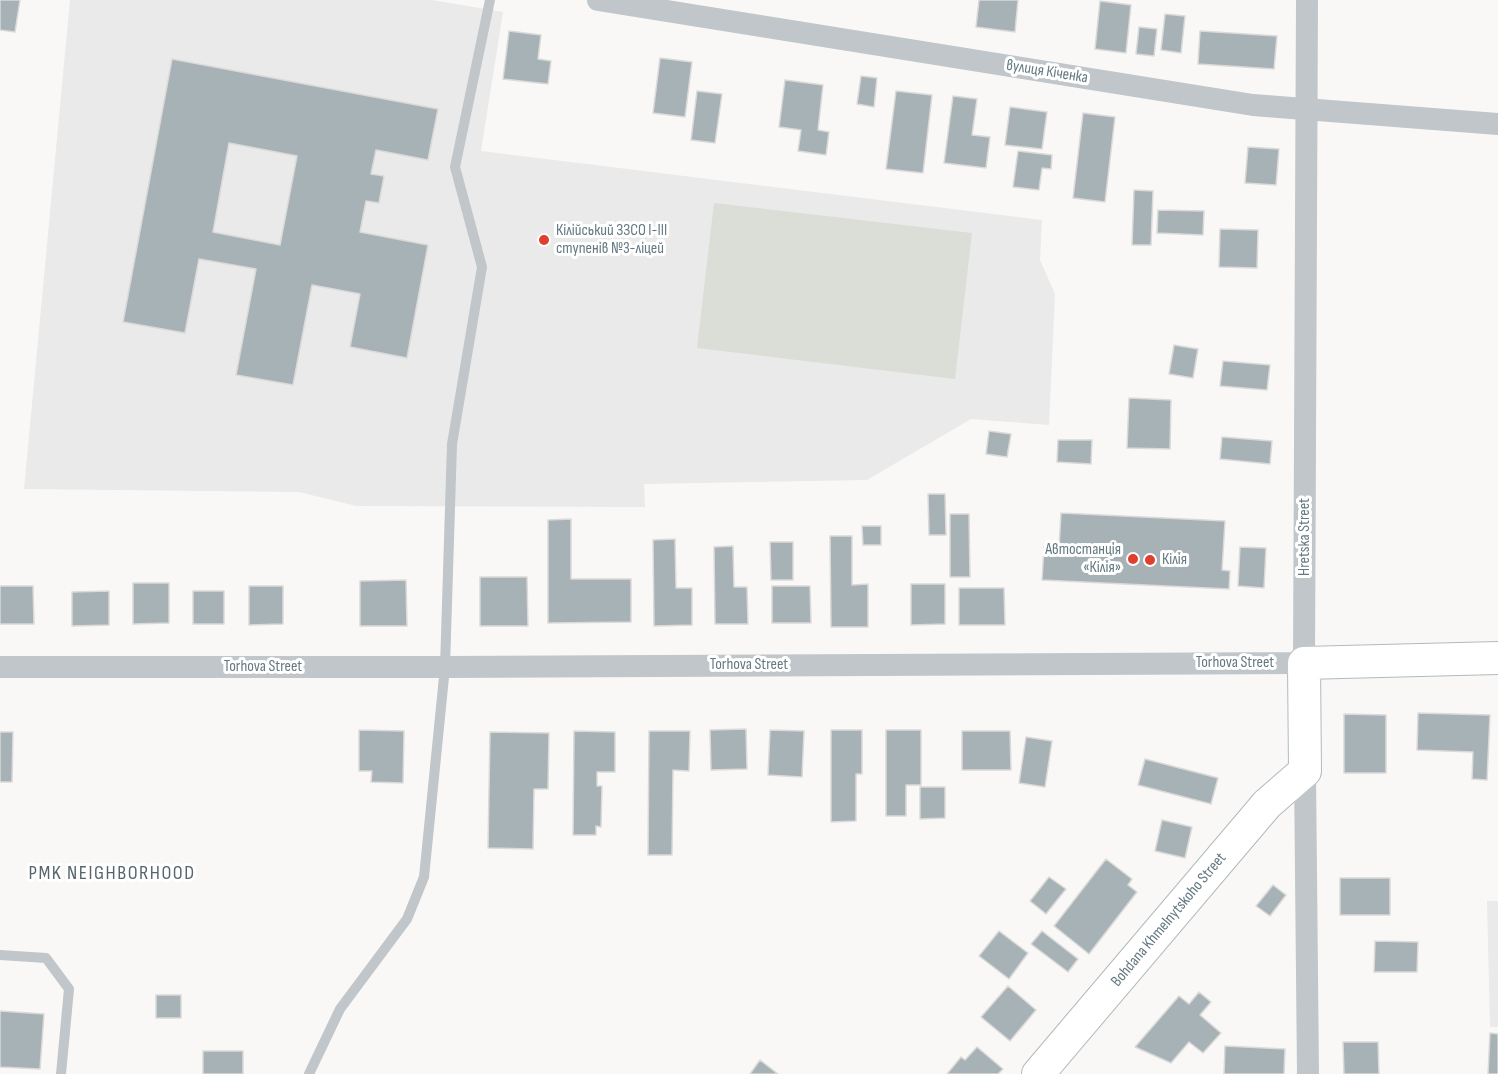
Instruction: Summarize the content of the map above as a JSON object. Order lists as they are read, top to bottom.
{
  "streets": {
    "main road": ["Hretska Street", "Torhova Street", "Bohdana Khmelnytskoho Street"],
    "street": ["вулиця Кіченка"]
  },
  "crossings": [
    ["вулиця Кіченка", "Hretska Street"],
    ["Hretska Street", "Torhova Street"],
    ["Hretska Street", "Bohdana Khmelnytskoho Street"]
  ],
  "districts": ["PMK NEIGHBORHOOD"],
  "places": ["Кілійський ЗЗСО І-ІІІ ступенів №3-ліцей", "Автостанція «Кілія»", "Кілія"]
}
